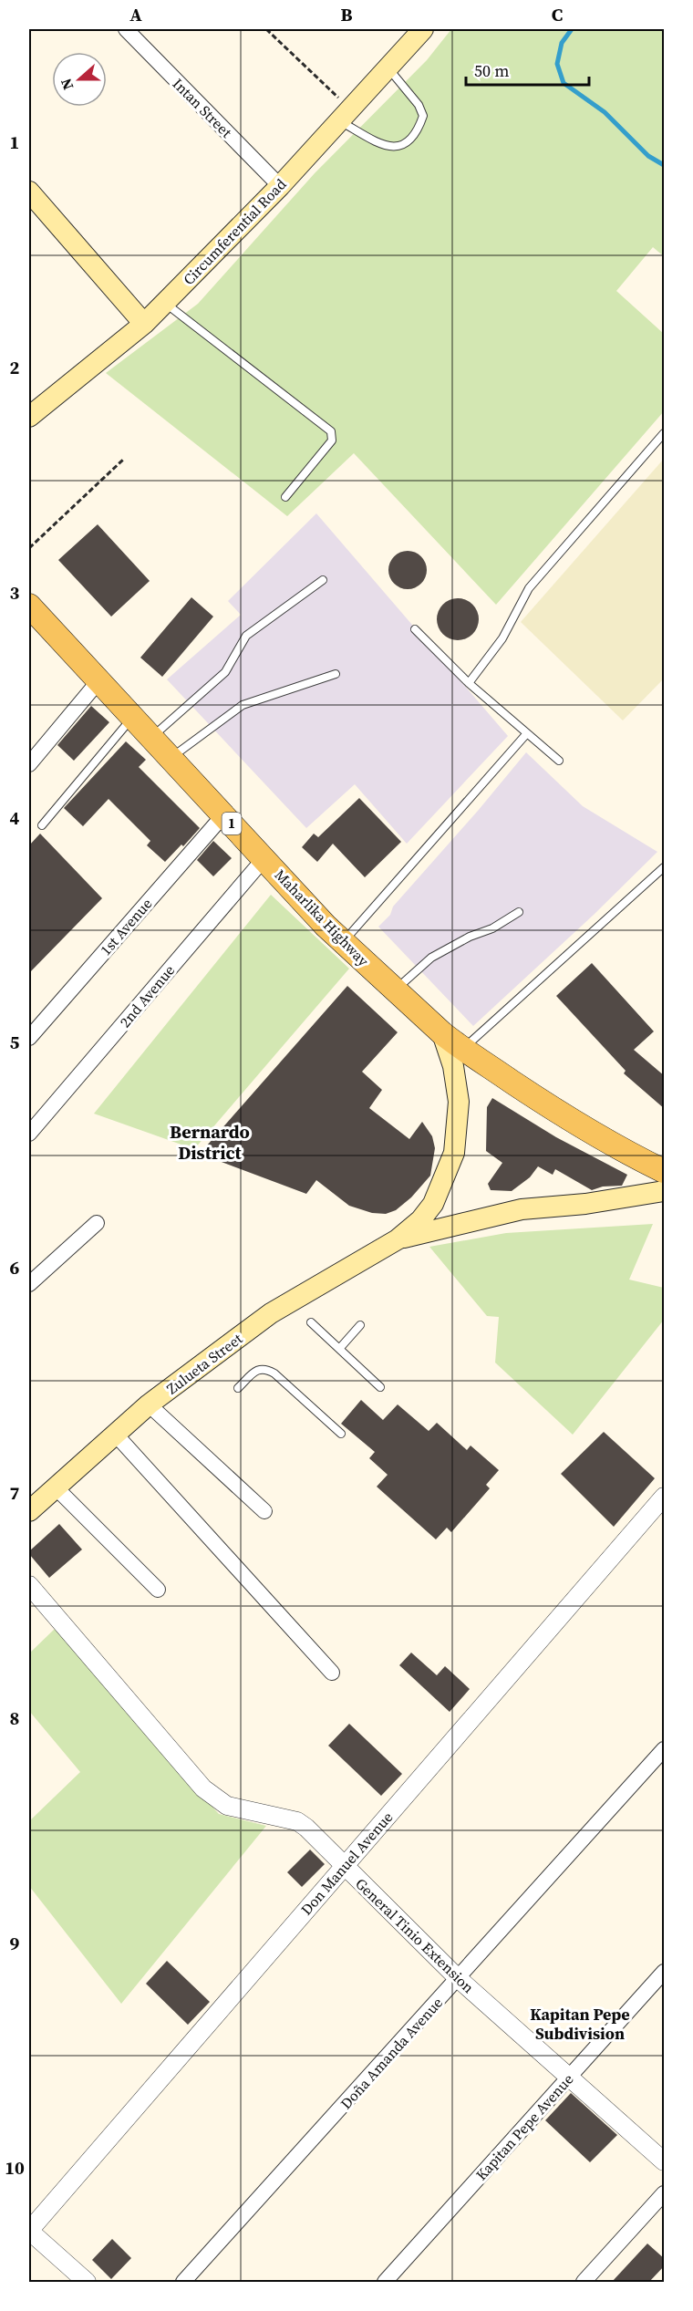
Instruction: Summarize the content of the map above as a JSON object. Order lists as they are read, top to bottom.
{
  "streets": {
    "main road": [
      "Circumferential Road",
      "1",
      "Maharlika Highway",
      "Zulueta Street"
    ],
    "street": [
      "Intan Street",
      "1st Avenue",
      "2nd Avenue",
      "Don Manuel Avenue",
      "General Tinio Extension",
      "Doña Amanda Avenue",
      "Kapitan Pepe Avenue"
    ]
  },
  "crossings": [
    ["Intan Street", "Circumferential Road"],
    ["Maharlika Highway", "1st Avenue"],
    ["Maharlika Highway", "2nd Avenue"],
    ["Maharlika Highway", "Zulueta Street"],
    ["Don Manuel Avenue", "General Tinio Extension"],
    ["General Tinio Extension", "Doña Amanda Avenue"],
    ["General Tinio Extension", "Kapitan Pepe Avenue"]
  ],
  "districts": ["Bernardo District", "Kapitan Pepe Subdivision"],
  "scale_bar": "50 m",
  "north": "left",
  "grid": {
    "columns": ["A", "B", "C"],
    "rows": [
      "1",
      "2",
      "3",
      "4",
      "5",
      "6",
      "7",
      "8",
      "9",
      "10"
    ]
  }
}
